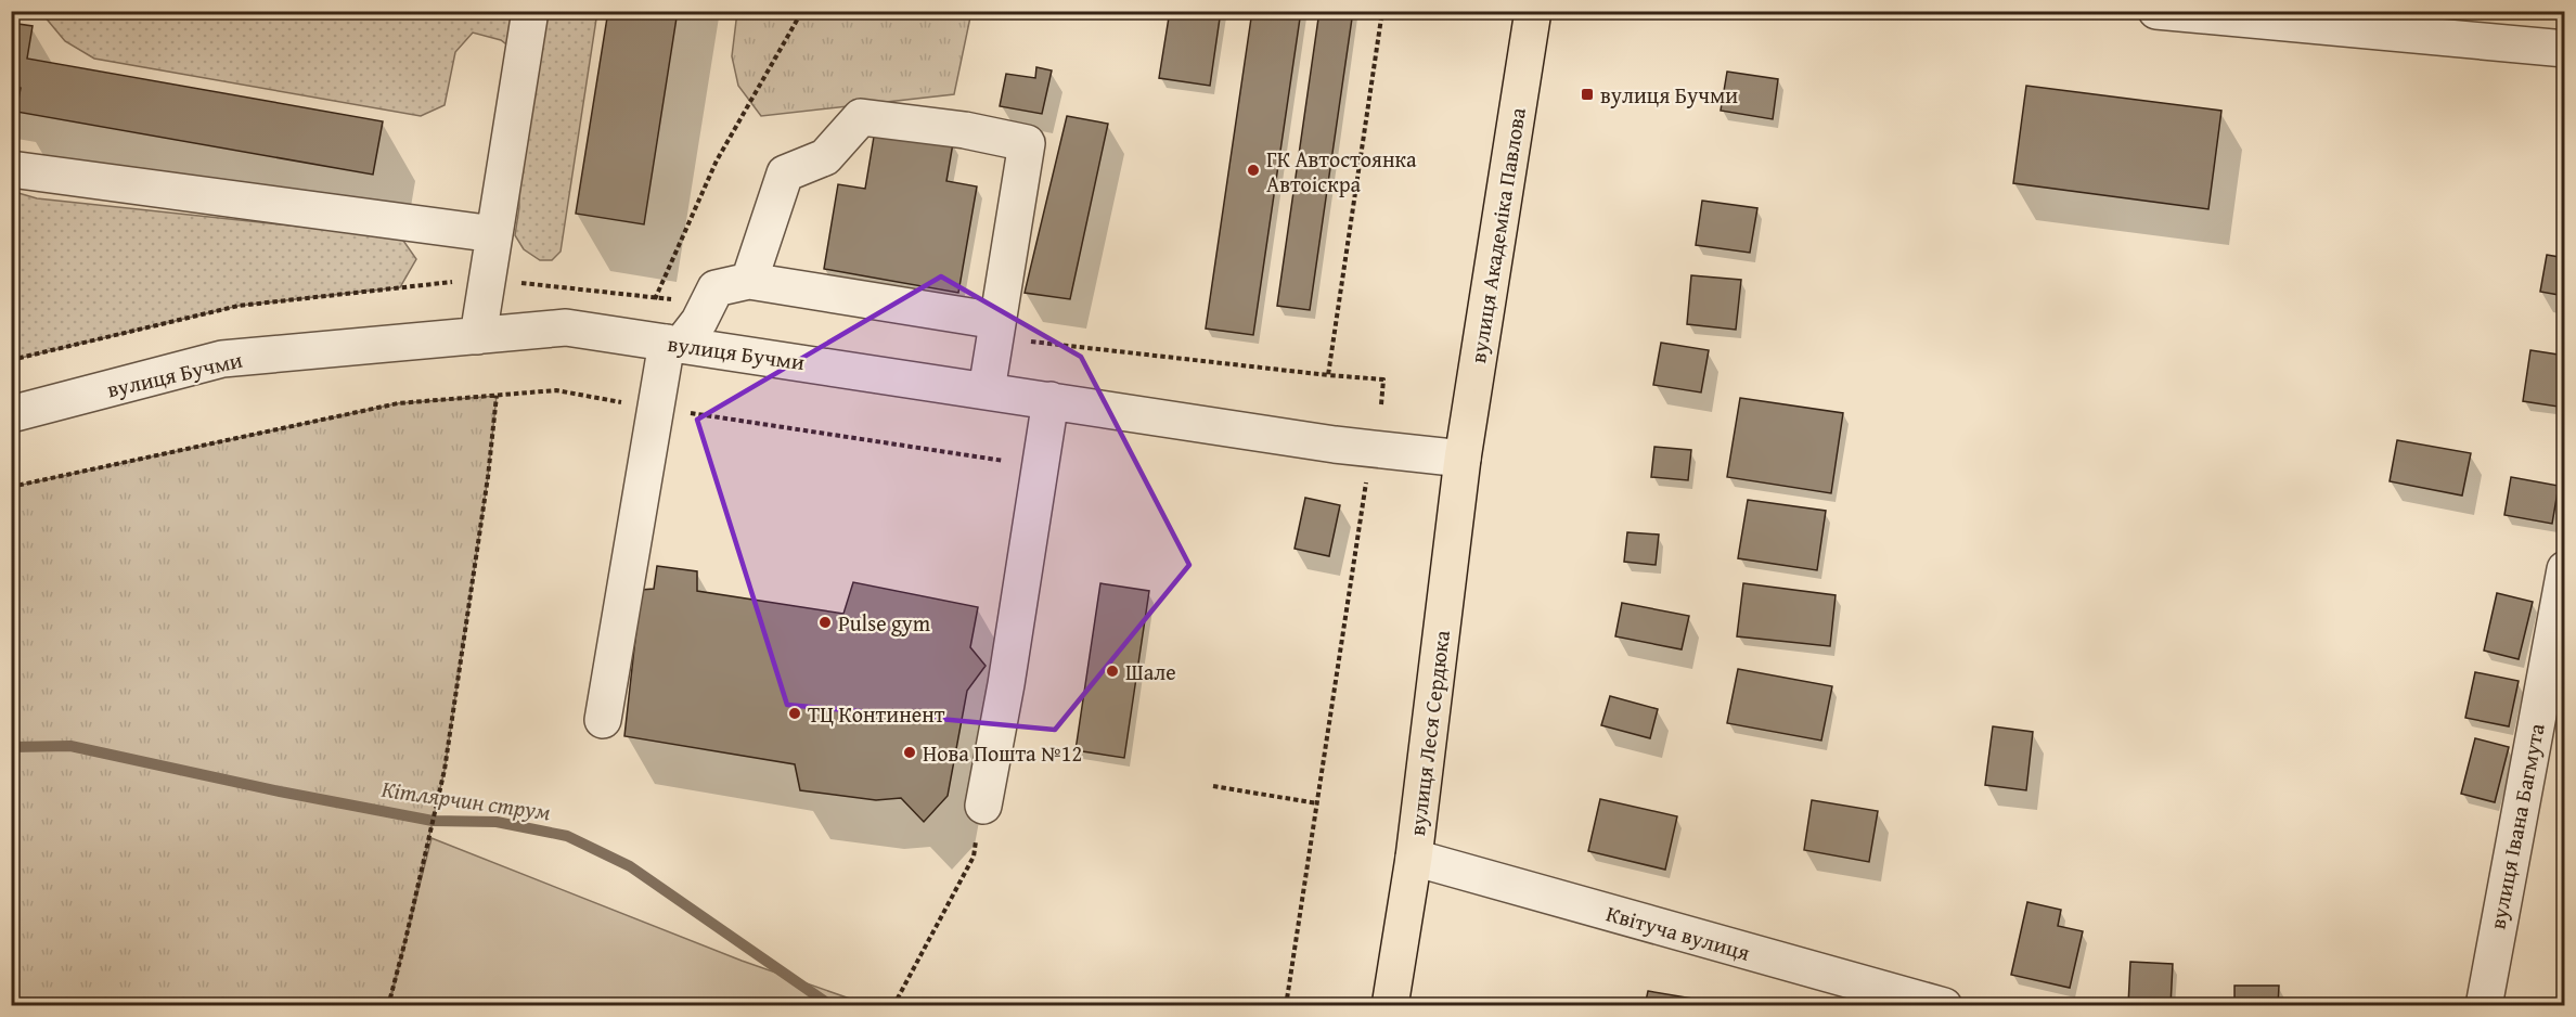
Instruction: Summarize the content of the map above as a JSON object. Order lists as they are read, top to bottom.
{
  "streets": {
    "main road": ["вулиця Академіка Павлова", "вулиця Леся Сердюка"],
    "street": ["вулиця Бучми", "вулиця Івана Багмута", "Квітуча вулиця"]
  },
  "crossings": [
    ["вулиця Академіка Павлова", "вулиця Бучми"],
    ["вулиця Академіка Павлова", "вулиця Леся Сердюка"],
    ["вулиця Бучми", "вулиця Леся Сердюка"],
    ["вулиця Леся Сердюка", "Квітуча вулиця"]
  ],
  "water": ["Кітлярчин струм"],
  "places": {
    "transit": ["вулиця Бучми"],
    "other": [
      "ГК Автостоянка Автоіскра",
      "Pulse gym",
      "Шале",
      "ТЦ Континент",
      "Нова Пошта №12"
    ]
  }
}
